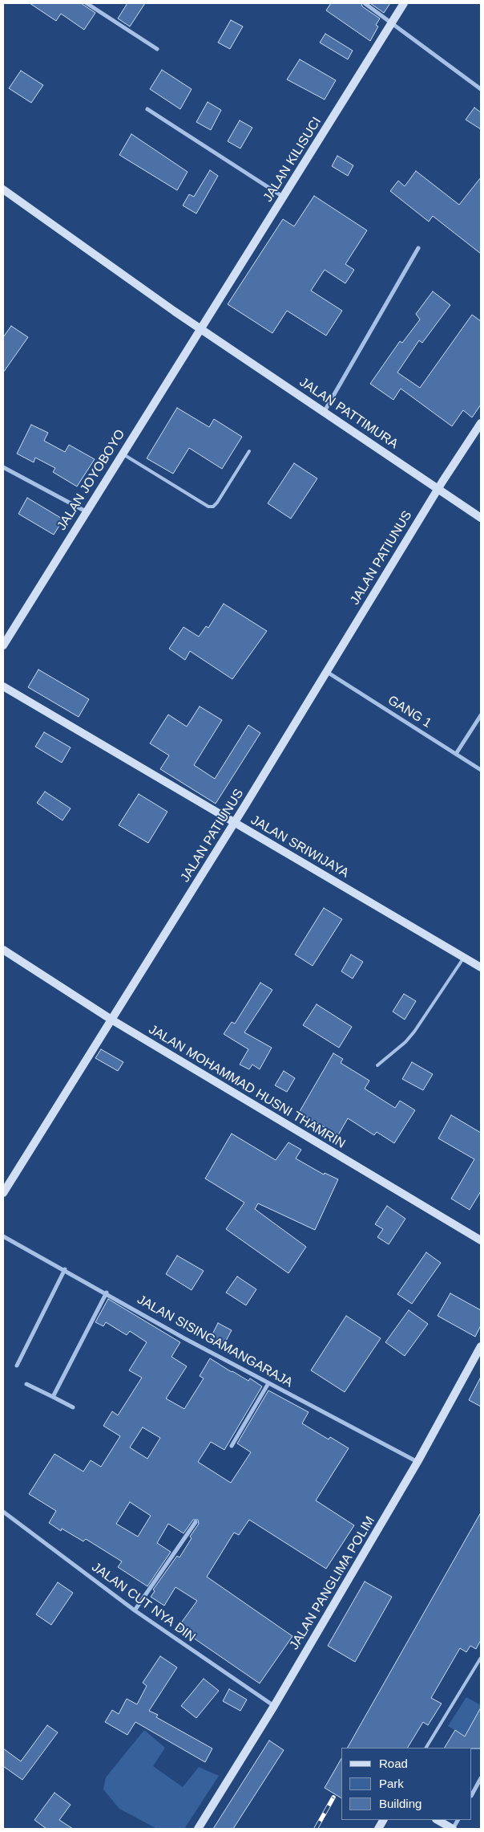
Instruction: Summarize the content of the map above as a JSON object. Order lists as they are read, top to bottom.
{
  "streets": {
    "street": [
      "JALAN KILISUCI",
      "JALAN PATTIMURA",
      "JALAN JOYOBOYO",
      "JALAN PATIUNUS",
      "GANG 1",
      "JALAN SRIWIJAYA",
      "JALAN MOHAMMAD HUSNI THAMRIN",
      "JALAN SISINGAMANGARAJA",
      "JALAN PANGLIMA POLIM",
      "JALAN CUT NYA DIN"
    ]
  },
  "crossings": [
    ["JALAN KILISUCI", "JALAN PATTIMURA"],
    ["JALAN KILISUCI", "JALAN JOYOBOYO"],
    ["JALAN PATTIMURA", "JALAN JOYOBOYO"],
    ["JALAN PATTIMURA", "JALAN PATIUNUS"],
    ["JALAN PATIUNUS", "GANG 1"],
    ["JALAN PATIUNUS", "JALAN SRIWIJAYA"],
    ["JALAN PATIUNUS", "JALAN MOHAMMAD HUSNI THAMRIN"],
    ["JALAN SISINGAMANGARAJA", "JALAN PANGLIMA POLIM"],
    ["JALAN PANGLIMA POLIM", "JALAN CUT NYA DIN"]
  ],
  "legend": ["Road", "Park", "Building"]
}
